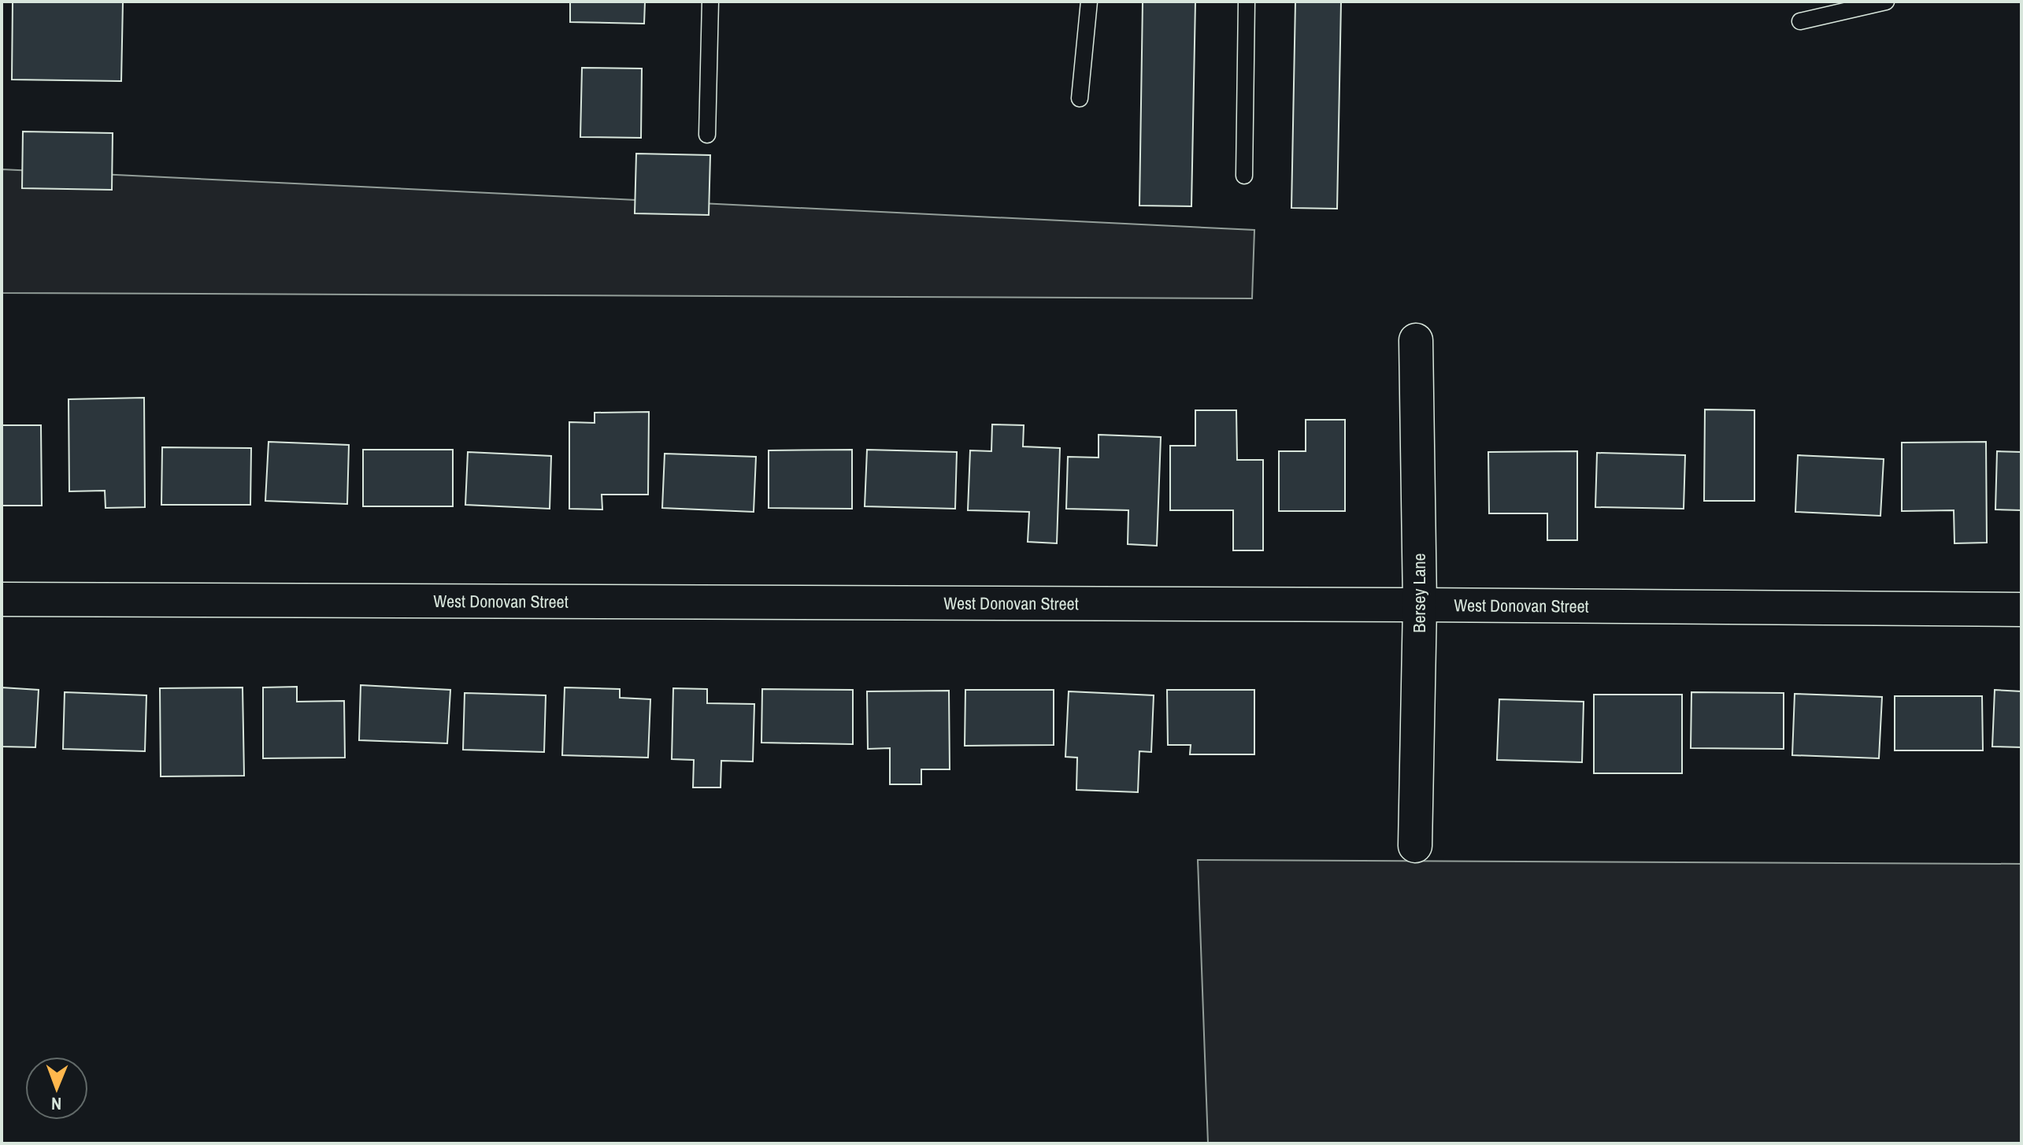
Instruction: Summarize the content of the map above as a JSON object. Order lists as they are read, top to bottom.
{
  "streets": {
    "street": ["Bersey Lane", "West Donovan Street"]
  },
  "crossings": [
    ["Bersey Lane", "West Donovan Street"]
  ],
  "north": "bottom"
}
